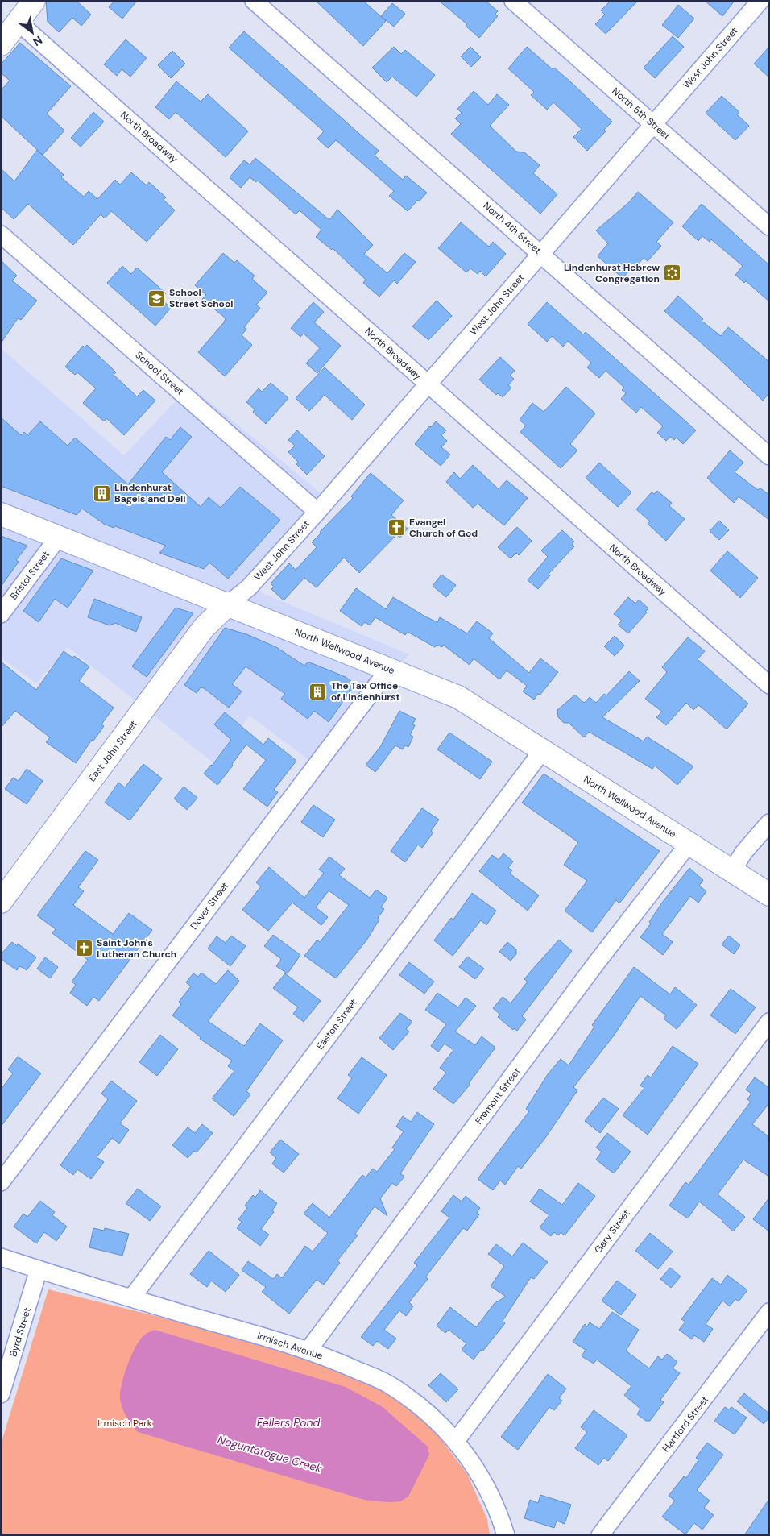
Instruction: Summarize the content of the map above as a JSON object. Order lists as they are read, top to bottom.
{
  "streets": {
    "main road": ["North Wellwood Avenue", "East John Street"],
    "street": [
      "West John Street",
      "North 5th Street",
      "North Broadway",
      "North 4th Street",
      "School Street",
      "Bristol Street",
      "Dover Street",
      "Easton Street",
      "Fremont Street",
      "Gary Street",
      "Byrd Street",
      "Irmisch Avenue",
      "Hartford Street"
    ]
  },
  "crossings": [
    ["West John Street", "North 5th Street"],
    ["West John Street", "North Broadway"],
    ["West John Street", "North 4th Street"],
    ["West John Street", "School Street"],
    ["West John Street", "North Wellwood Avenue"],
    ["West John Street", "East John Street"],
    ["Bristol Street", "North Wellwood Avenue"],
    ["North Wellwood Avenue", "East John Street"],
    ["North Wellwood Avenue", "Dover Street"],
    ["North Wellwood Avenue", "Easton Street"],
    ["North Wellwood Avenue", "Fremont Street"],
    ["Easton Street", "Irmisch Avenue"],
    ["Fremont Street", "Irmisch Avenue"],
    ["Gary Street", "Irmisch Avenue"],
    ["Byrd Street", "Irmisch Avenue"]
  ],
  "water": ["Fellers Pond", "Neguntatogue Creek"],
  "parks": ["Irmisch Park"],
  "places": {
    "synagogue": ["Lindenhurst Hebrew Congregation"],
    "school or university": ["School Street School"],
    "building": ["Lindenhurst Bagels and Deli", "The Tax Office of Lindenhurst"],
    "church": ["Evangel Church of God", "Saint John's Lutheran Church"]
  },
  "north": "bottom right"
}
